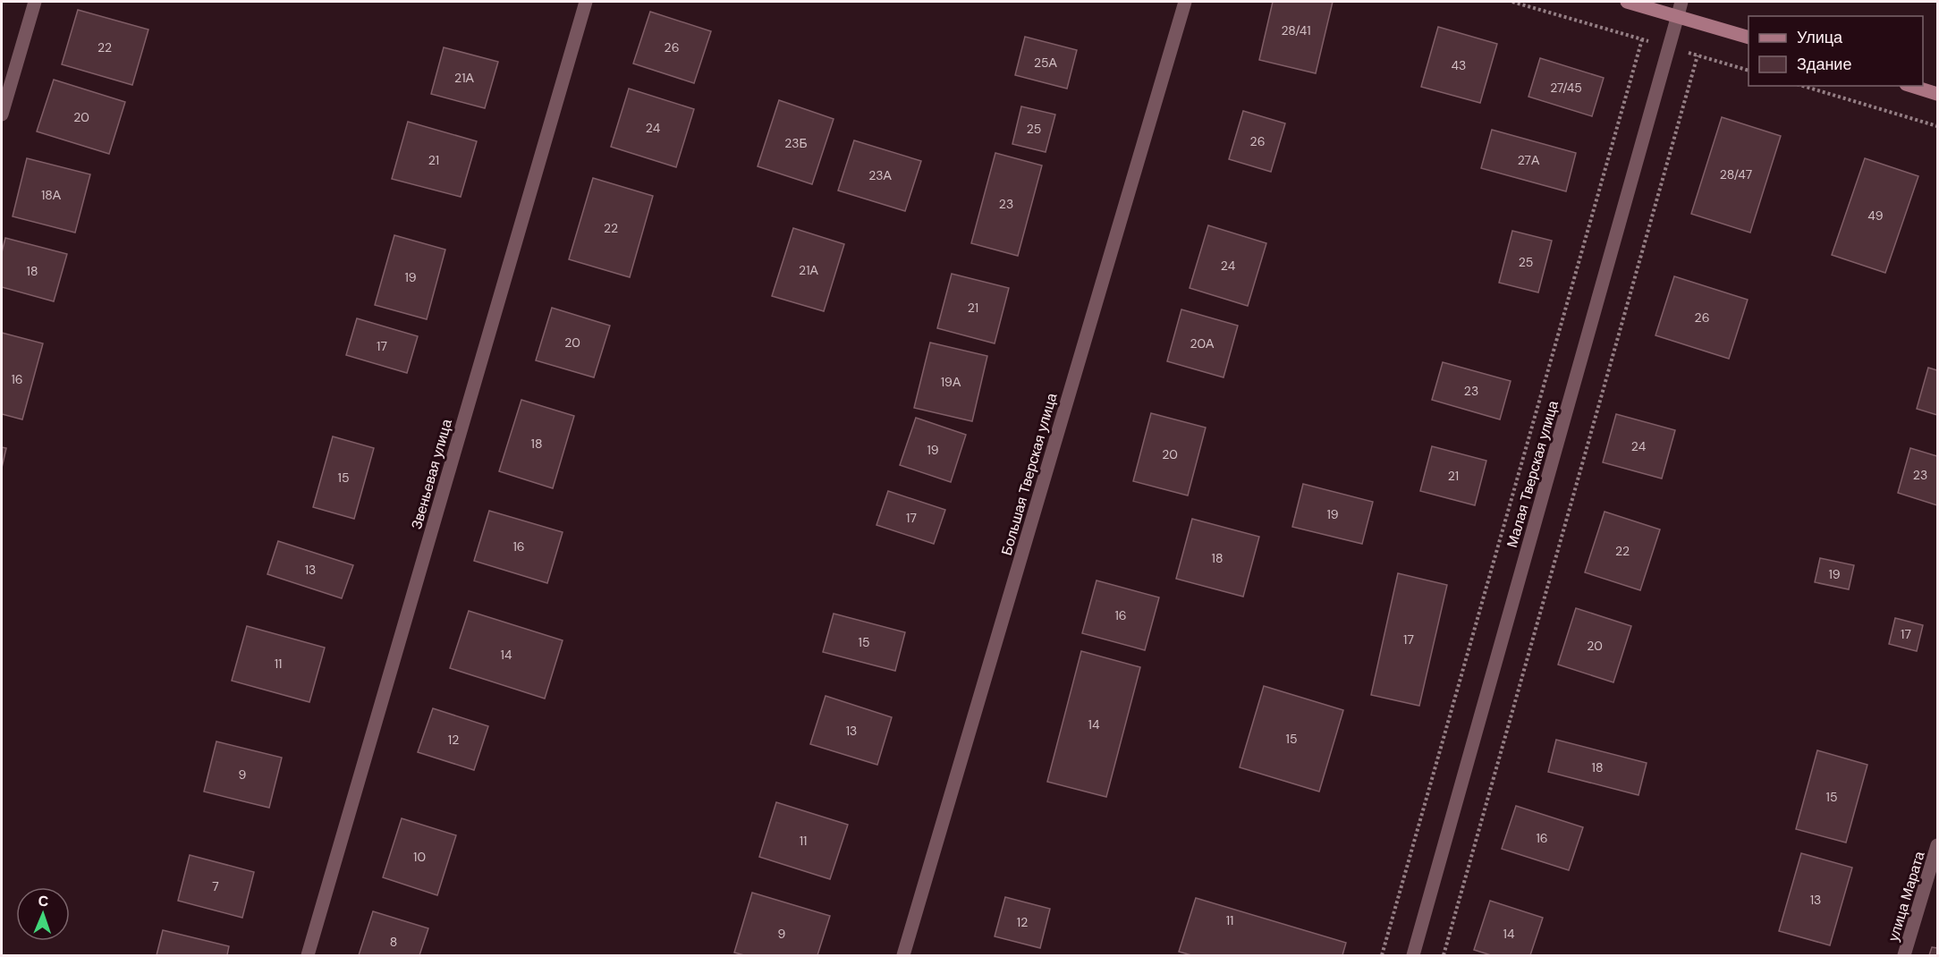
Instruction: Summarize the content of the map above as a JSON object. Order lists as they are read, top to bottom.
{
  "streets": {
    "street": [
      "Звеньевая улица",
      "Большая Тверская улица",
      "Малая Тверская улица",
      "улица Марата"
    ]
  },
  "house_numbers": [
    "28/41",
    "22",
    "26",
    "25А",
    "43",
    "21А",
    "27/45",
    "20",
    "24",
    "25",
    "26",
    "23Б",
    "21",
    "27А",
    "28/47",
    "23А",
    "18А",
    "23",
    "49",
    "22",
    "25",
    "24",
    "21А",
    "18",
    "19",
    "21",
    "26",
    "20",
    "20А",
    "17",
    "16",
    "19А",
    "23",
    "18",
    "24",
    "19",
    "20",
    "23",
    "21",
    "15",
    "19",
    "17",
    "16",
    "22",
    "18",
    "13",
    "19",
    "16",
    "17",
    "17",
    "15",
    "20",
    "14",
    "11",
    "14",
    "13",
    "15",
    "12",
    "18",
    "9",
    "15",
    "16",
    "11",
    "10",
    "7",
    "13",
    "11",
    "12",
    "9",
    "14",
    "8"
  ],
  "legend": ["Улица", "Здание"],
  "north": "top"
}
